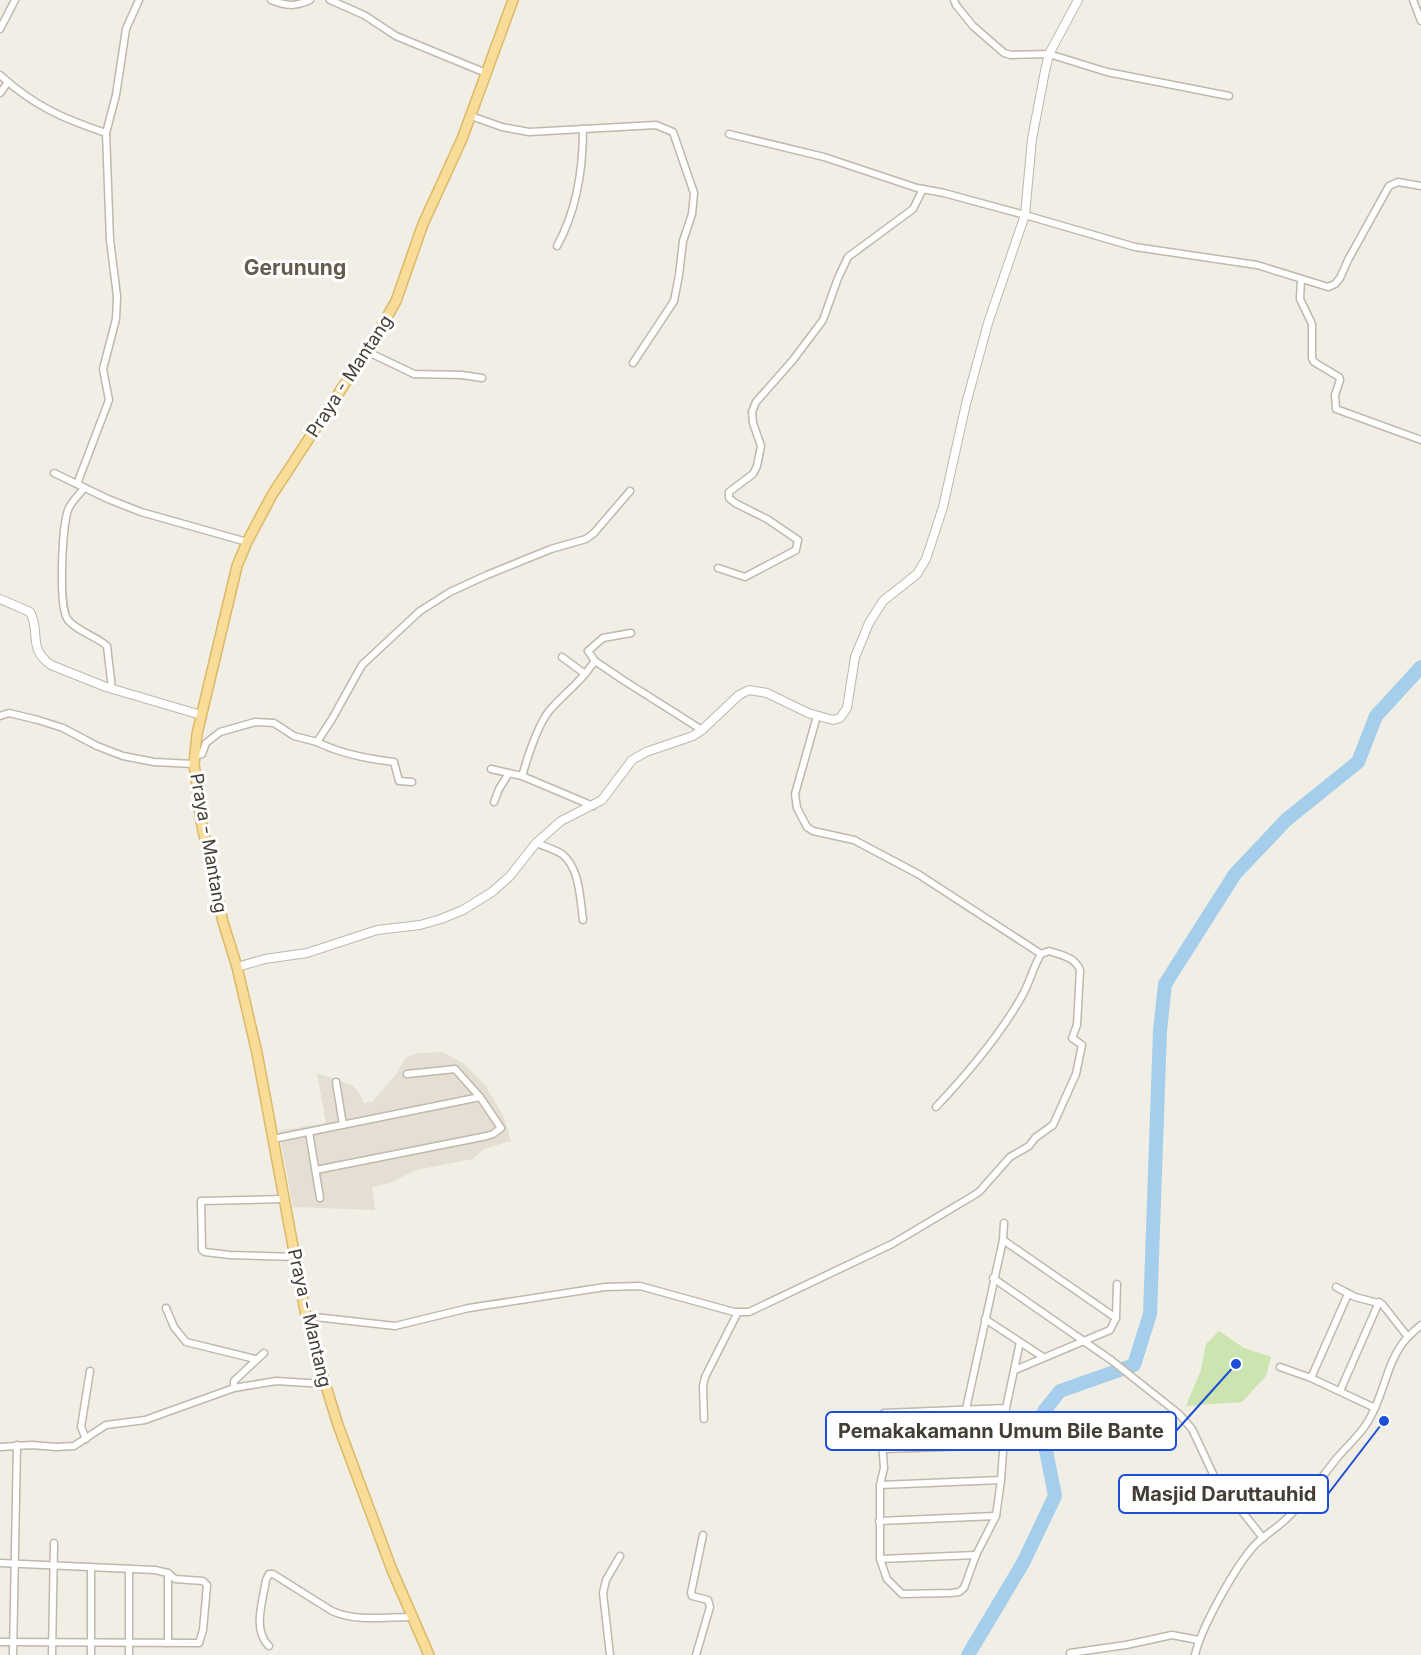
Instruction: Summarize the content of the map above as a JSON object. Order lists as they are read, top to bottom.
{
  "streets": {
    "main road": ["Praya - Mantang"]
  },
  "districts": ["Gerunung"],
  "places": ["Pemakakamann Umum Bile Bante", "Masjid Daruttauhid"]
}
